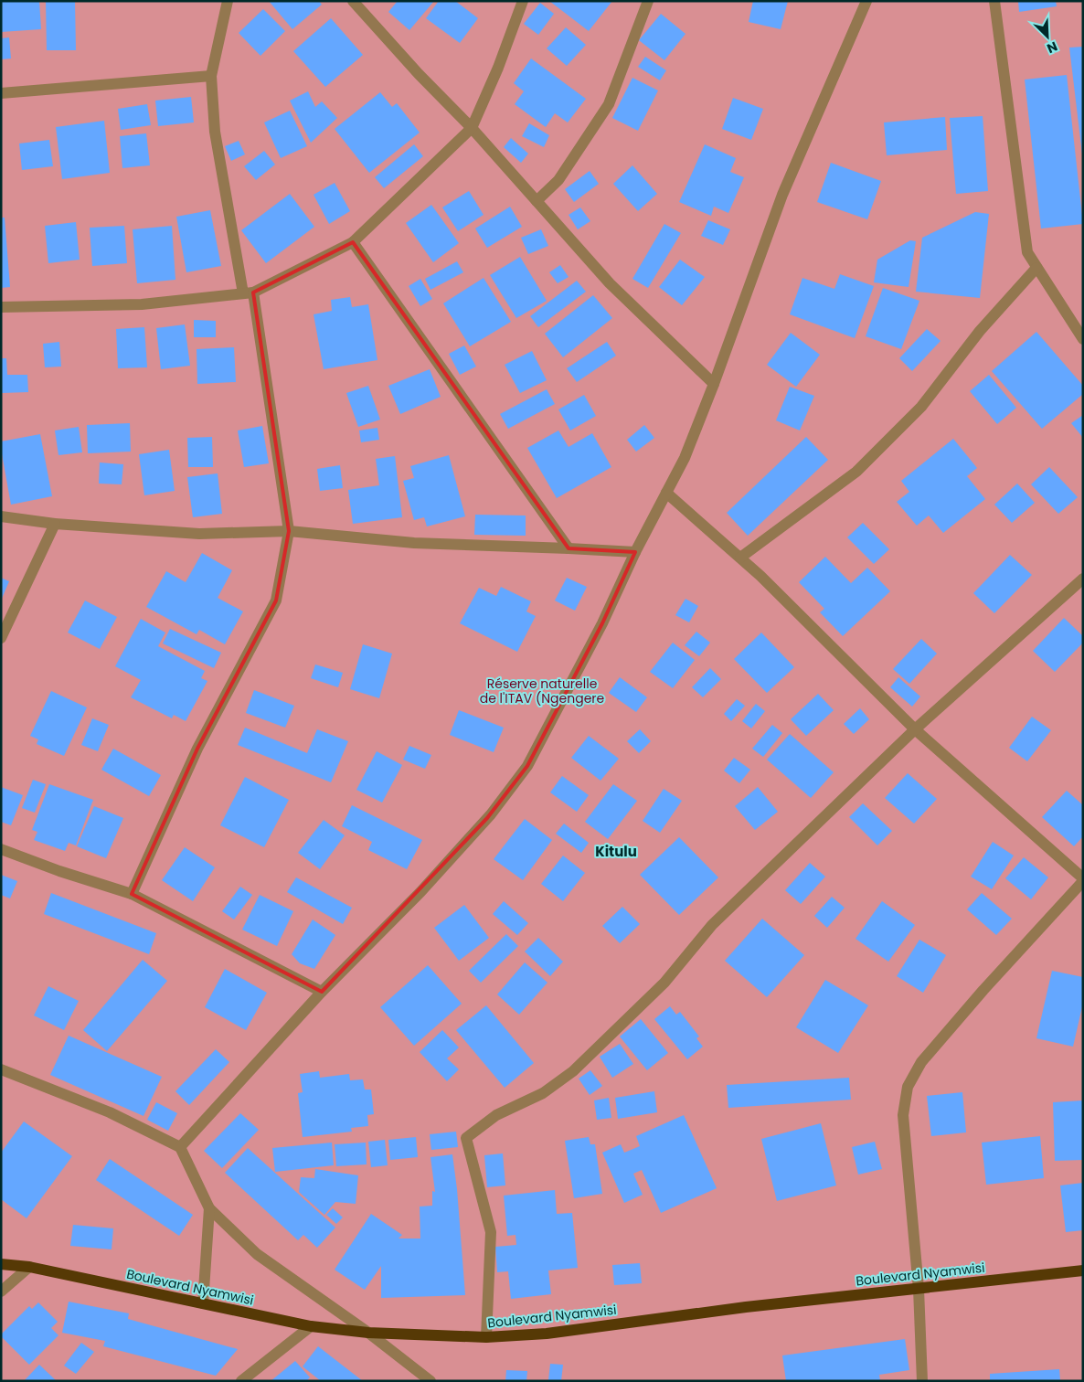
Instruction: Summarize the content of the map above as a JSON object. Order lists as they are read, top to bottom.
{
  "streets": {
    "main road": ["Boulevard Nyamwisi"]
  },
  "districts": ["Kitulu"],
  "parks": ["Réserve naturelle de l'ITAV (Ngengere"],
  "north": "bottom right"
}
